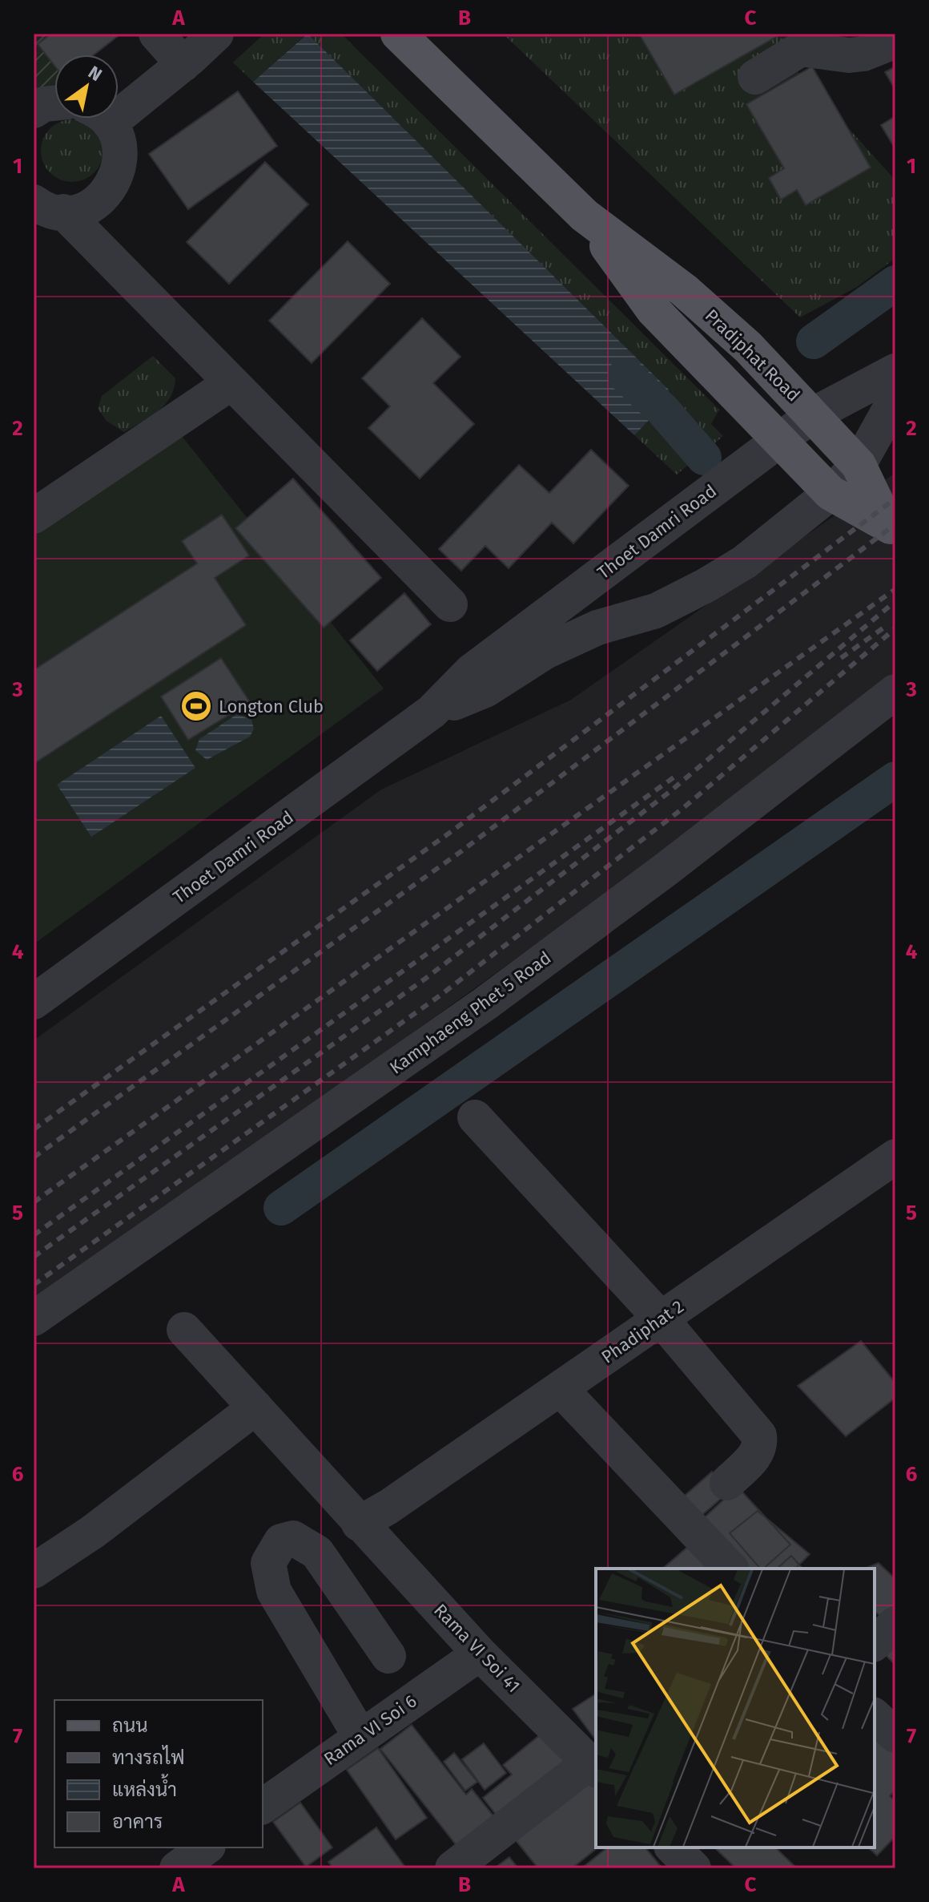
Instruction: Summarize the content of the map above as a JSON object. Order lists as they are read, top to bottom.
{
  "streets": {
    "main road": ["Pradiphat Road"],
    "street": [
      "Thoet Damri Road",
      "Kamphaeng Phet 5 Road",
      "Phadiphat 2",
      "Rama VI Soi 41",
      "Rama VI Soi 6"
    ]
  },
  "crossings": [
    ["Pradiphat Road", "Thoet Damri Road"],
    ["Phadiphat 2", "Rama VI Soi 41"],
    ["Rama VI Soi 41", "Rama VI Soi 6"]
  ],
  "places": {
    "sports": ["Longton Club"]
  },
  "legend": [
    "ถนน",
    "ทางรถไฟ",
    "แหล่งน้ำ",
    "อาคาร"
  ],
  "north": "top right",
  "grid": {
    "columns": ["A", "B", "C"],
    "rows": [
      "1",
      "2",
      "3",
      "4",
      "5",
      "6",
      "7"
    ]
  }
}
